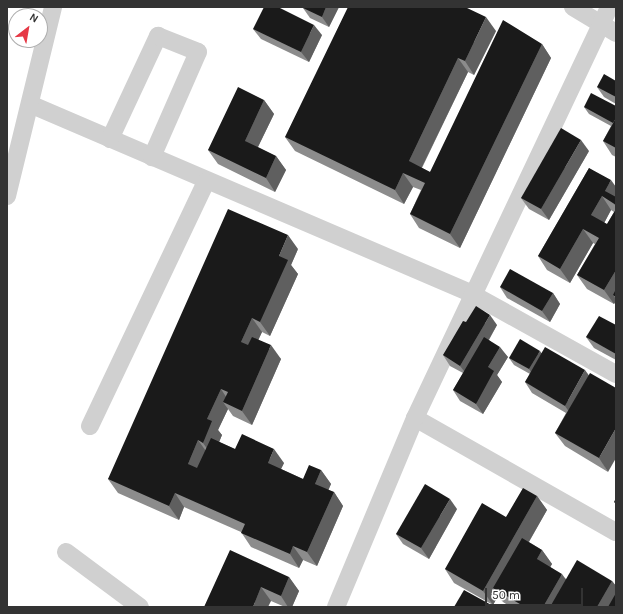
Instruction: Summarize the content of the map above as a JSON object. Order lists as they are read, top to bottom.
{
  "scale_bar": "50 m",
  "north": "top right"
}
